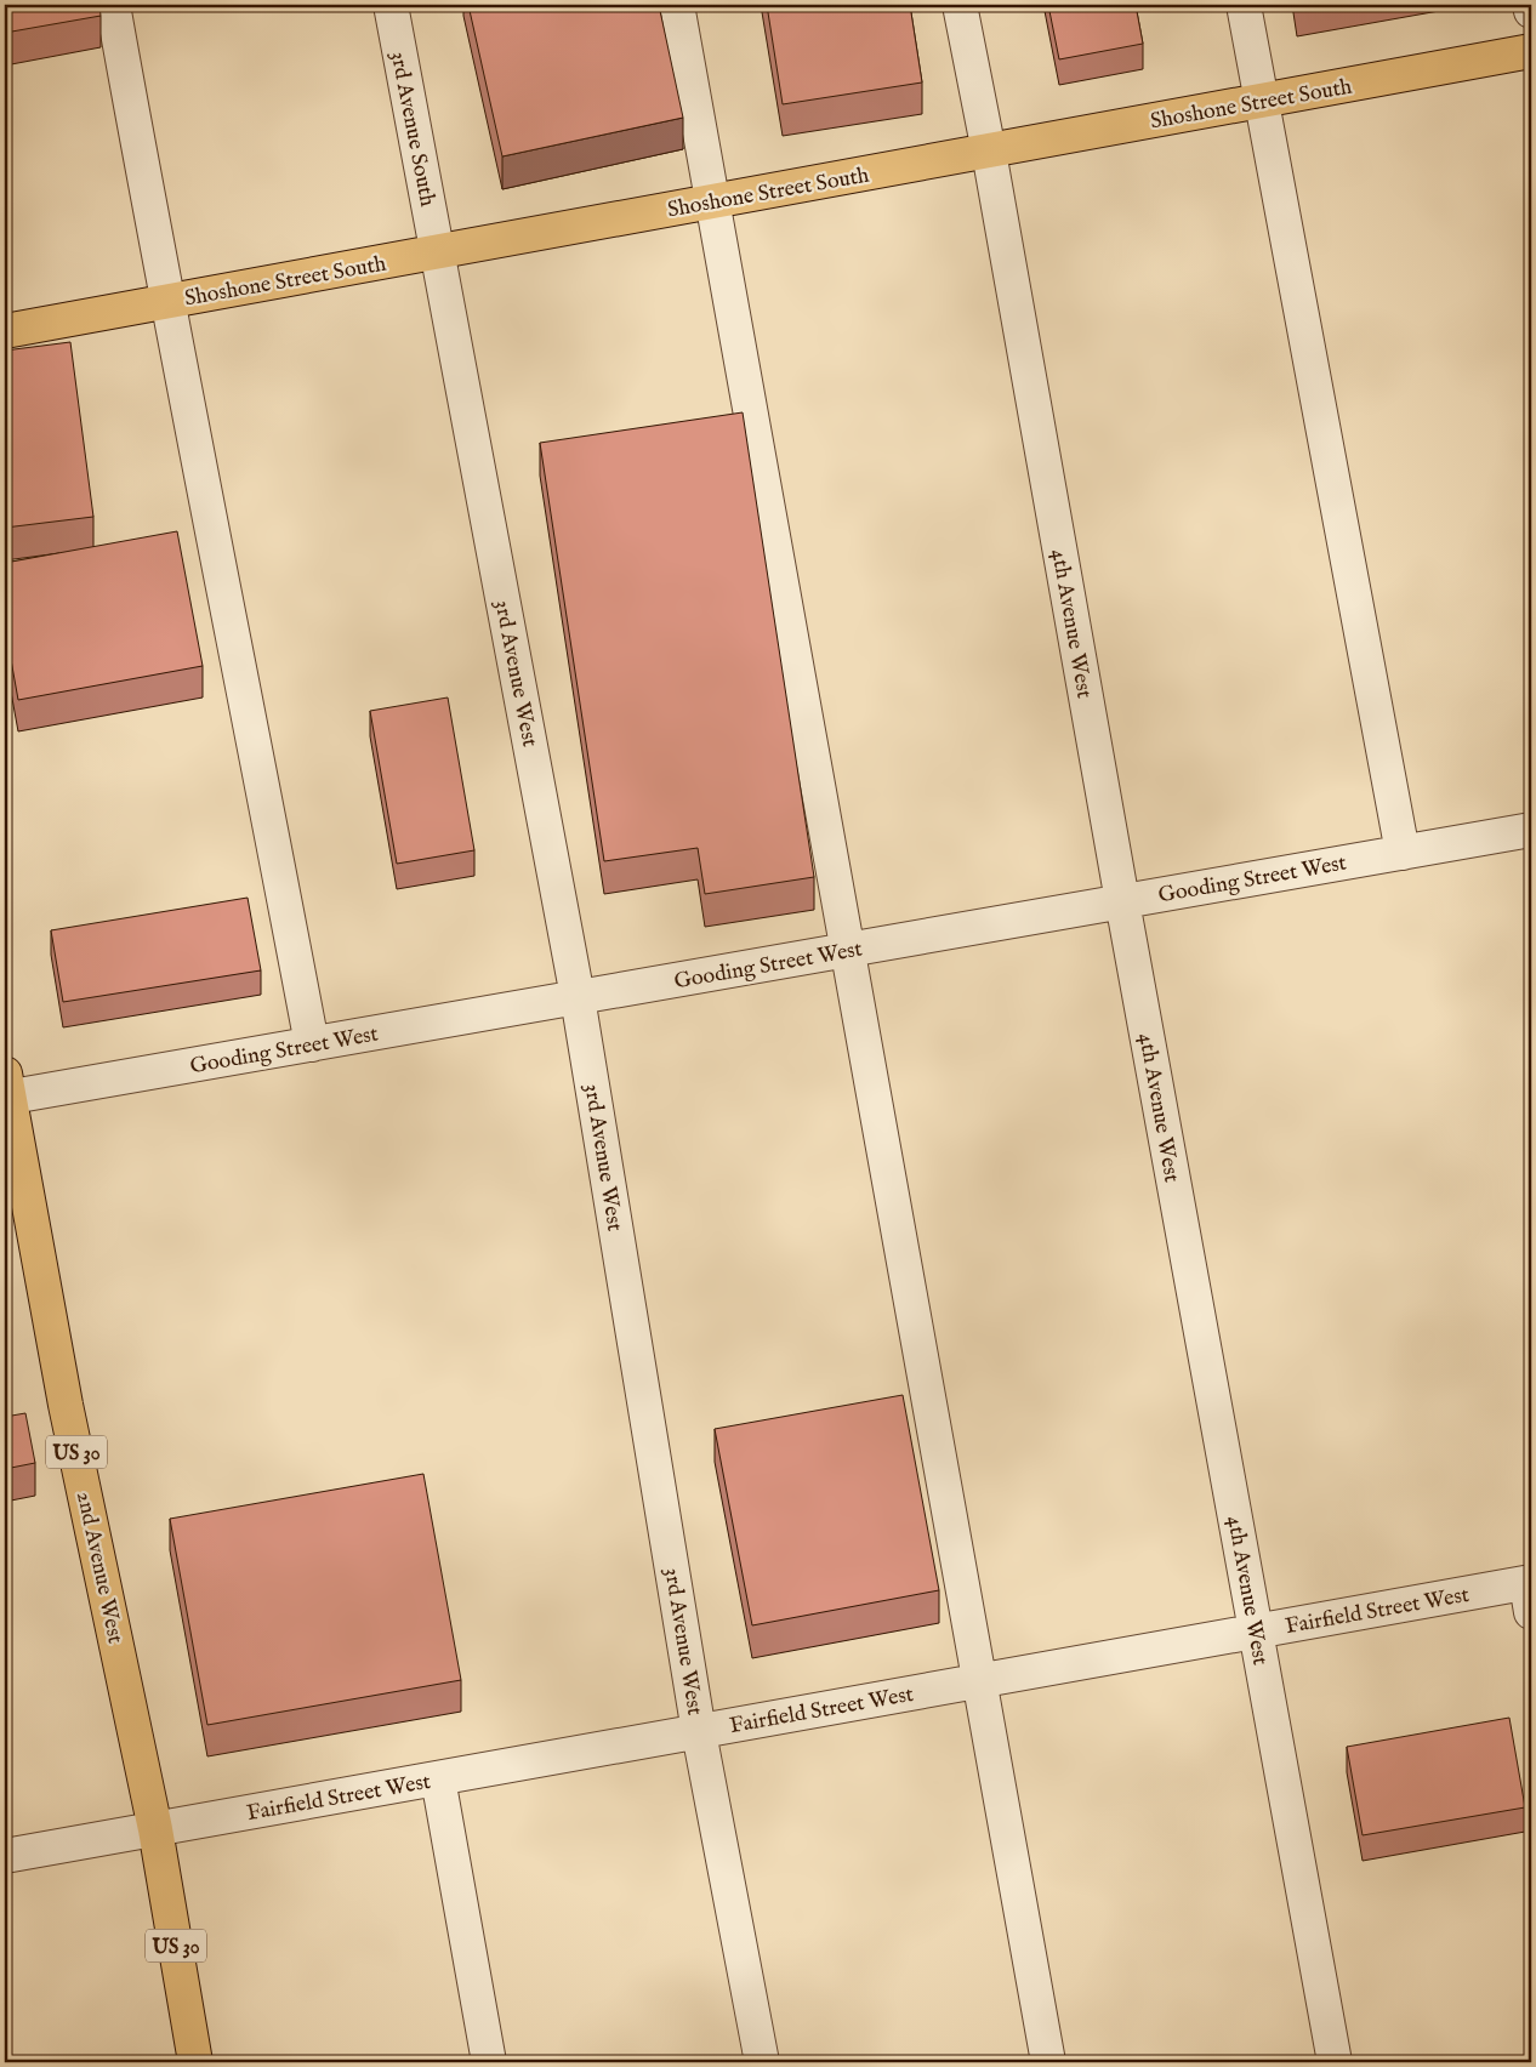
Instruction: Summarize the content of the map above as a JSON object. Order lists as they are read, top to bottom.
{
  "streets": {
    "main road": ["Shoshone Street South", "US 30", "2nd Avenue West"],
    "street": [
      "3rd Avenue South",
      "4th Avenue West",
      "3rd Avenue West",
      "Gooding Street West",
      "Fairfield Street West"
    ]
  },
  "crossings": [
    ["Shoshone Street South", "3rd Avenue South"],
    ["Shoshone Street South", "4th Avenue West"],
    ["Shoshone Street South", "3rd Avenue West"],
    ["3rd Avenue South", "3rd Avenue West"],
    ["4th Avenue West", "Gooding Street West"],
    ["4th Avenue West", "Fairfield Street West"],
    ["3rd Avenue West", "Gooding Street West"],
    ["3rd Avenue West", "Fairfield Street West"],
    ["Gooding Street West", "2nd Avenue West"],
    ["2nd Avenue West", "Fairfield Street West"]
  ]
}
